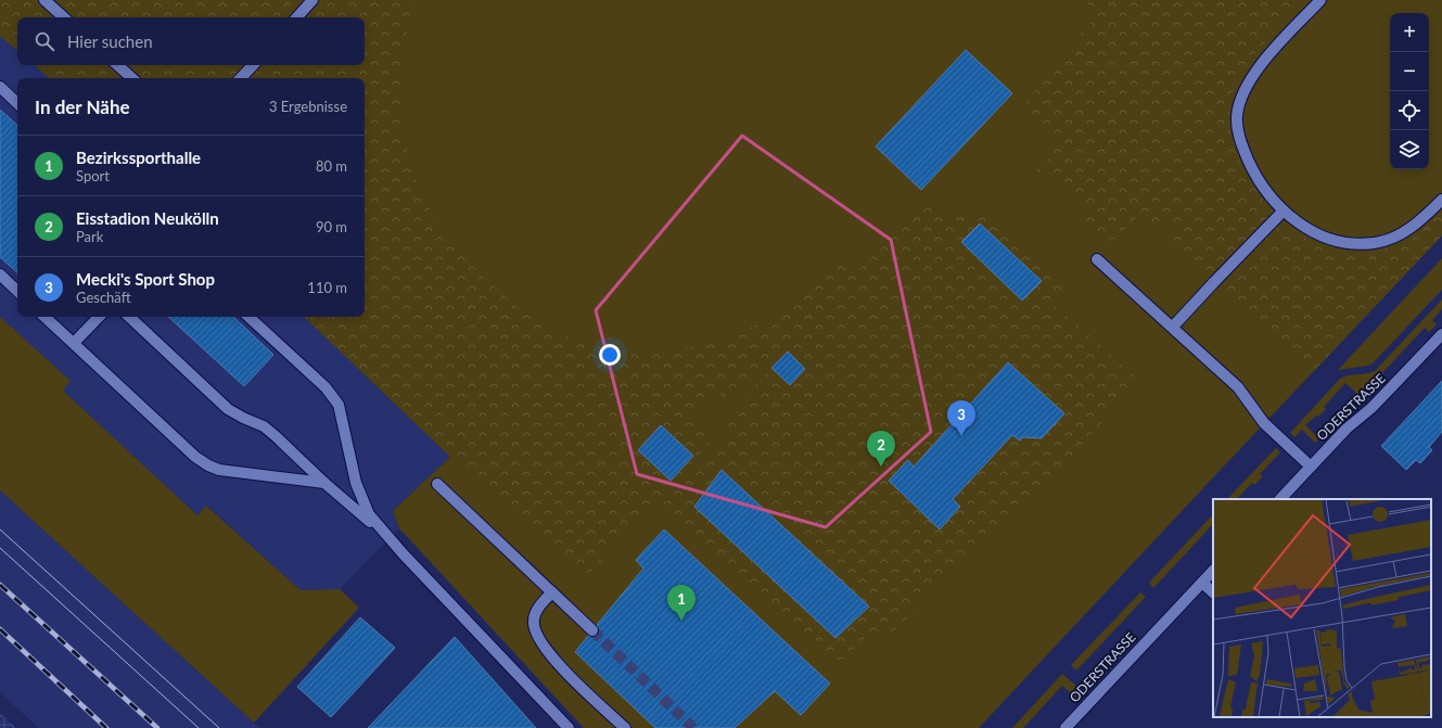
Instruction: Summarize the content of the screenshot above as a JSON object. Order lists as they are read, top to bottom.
{
  "streets": {
    "street": ["ODERSTRASSE"]
  },
  "page": {
    "map_buttons": ["+", "−"],
    "search": "Hier suchen",
    "heading": ["In der Nähe", "3 Ergebnisse"],
    "list": [
      {
        "mark": "1",
        "name": "Bezirkssporthalle",
        "note": "Sport",
        "value": "80 m"
      },
      {
        "mark": "2",
        "name": "Eisstadion Neukölln",
        "note": "Park",
        "value": "90 m"
      },
      {
        "mark": "3",
        "name": "Mecki's Sport Shop",
        "note": "Geschäft",
        "value": "110 m"
      }
    ],
    "pins": ["3", "2", "1"]
  }
}
